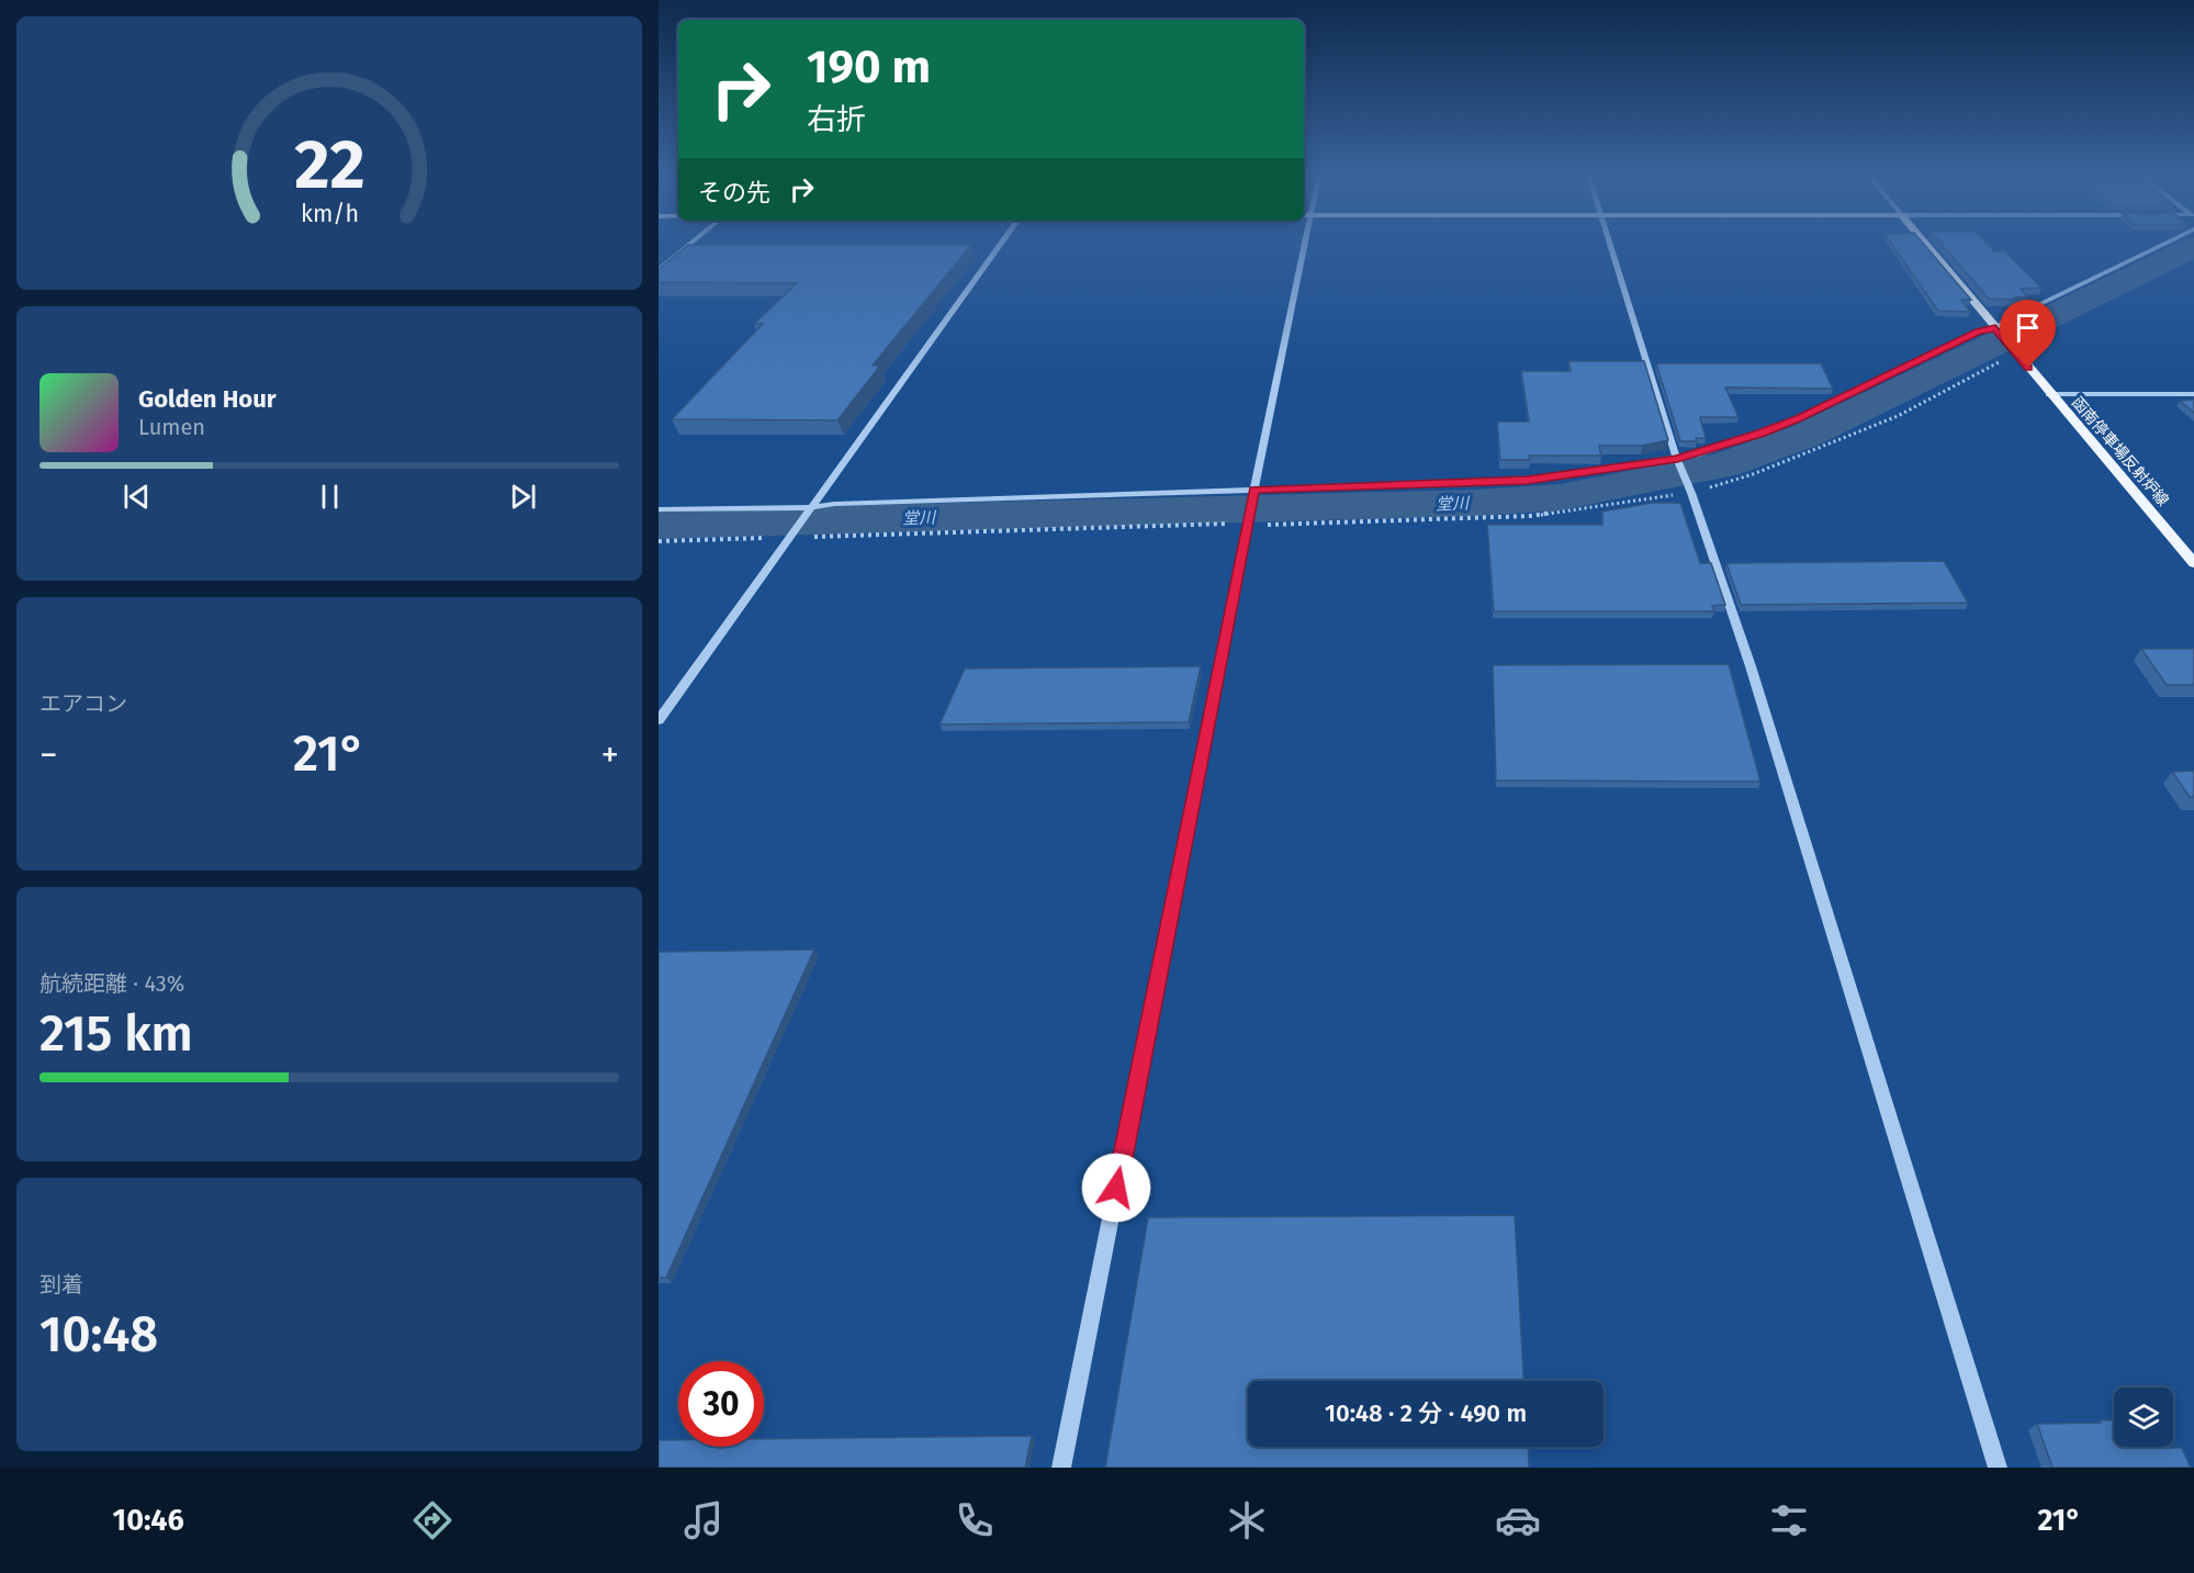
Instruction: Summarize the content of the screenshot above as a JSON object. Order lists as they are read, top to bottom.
{
  "streets": {
    "main road": ["函南停車場反射炉線"]
  },
  "water": ["堂川"],
  "page": {
    "turn": ["190 m", "右折"],
    "then": "その先",
    "song": ["Golden Hour", "Lumen"],
    "tile": [
      "エアコン",
      ["航続距離 · 43%", "215 km"],
      ["到着", "10:48"]
    ],
    "heat": ["−", "21°", "+"],
    "limit": "30",
    "trip": "10:48 · 2 分 · 490 m",
    "tabs": ["10:46", "21°"],
    "gauge": ["22", "km/h"]
  }
}
